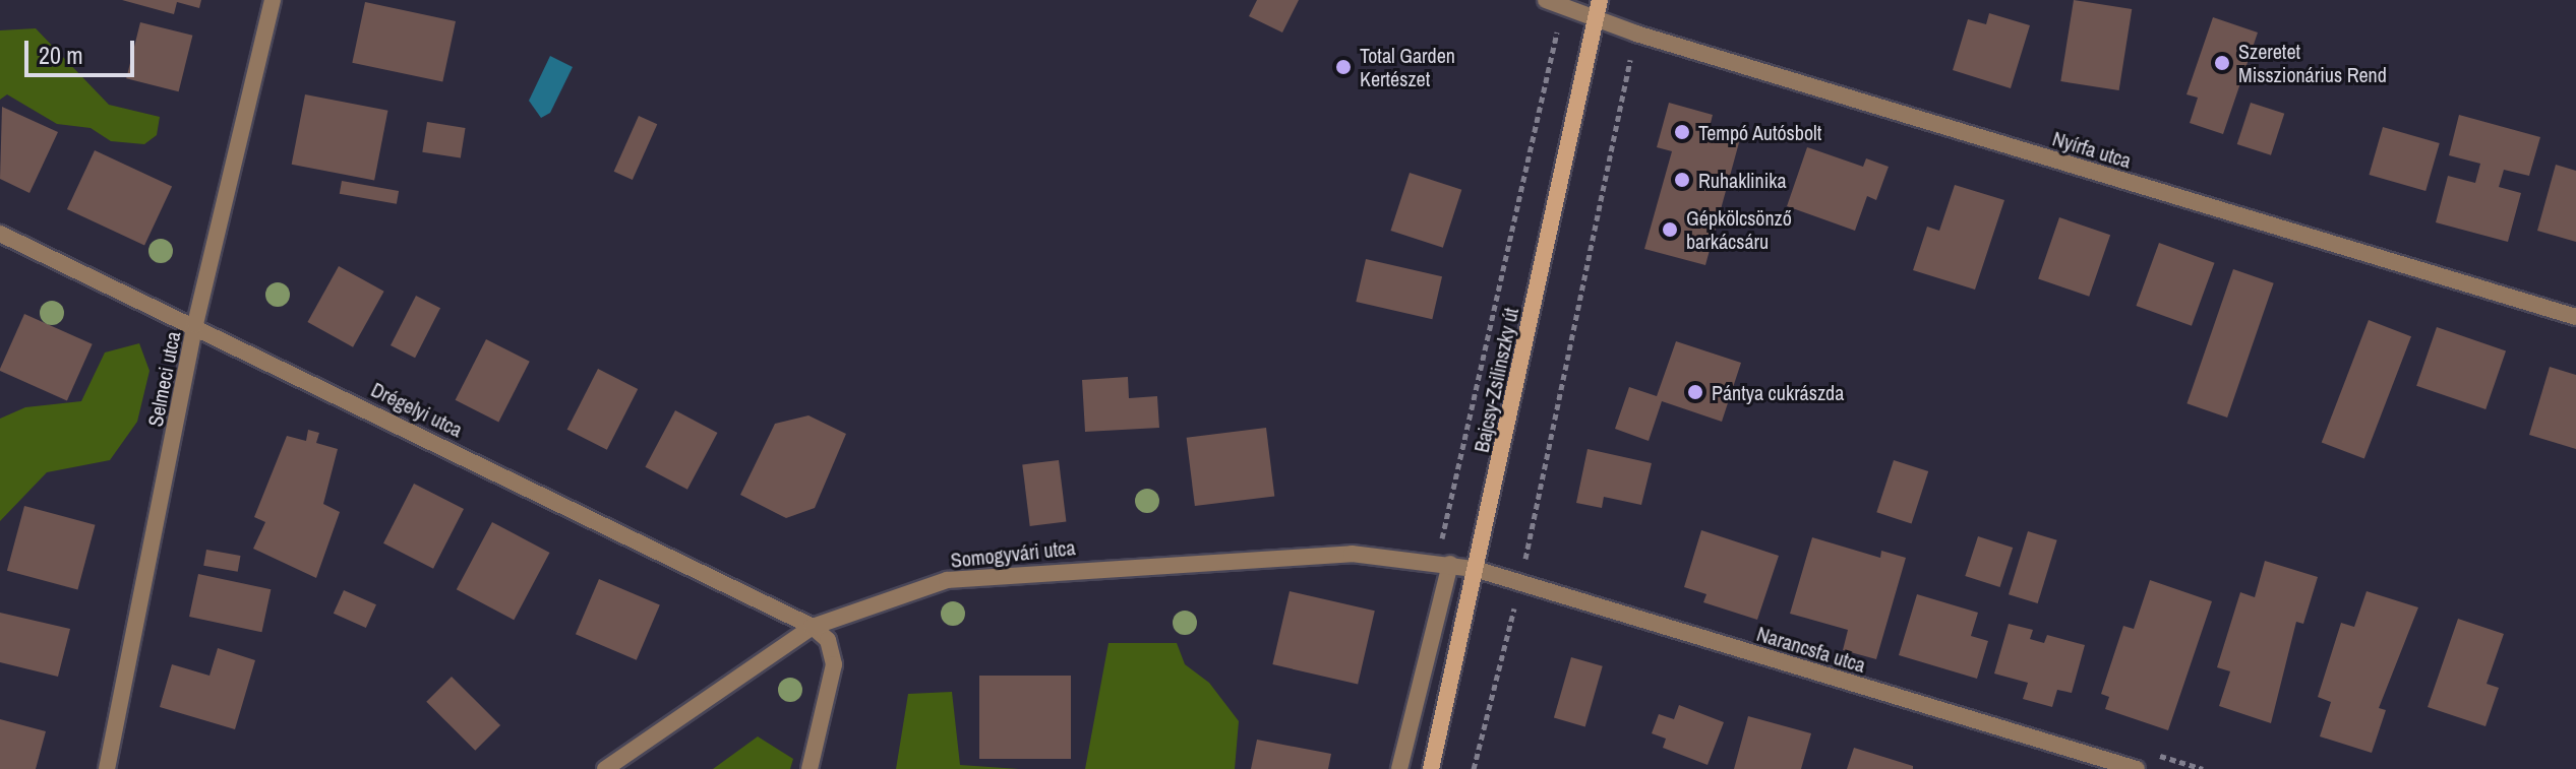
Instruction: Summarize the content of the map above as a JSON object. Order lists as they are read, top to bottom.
{
  "streets": {
    "main road": ["Bajcsy-Zsilinszky út"],
    "street": [
      "Nyírfa utca",
      "Selmeci utca",
      "Drégelyi utca",
      "Somogyvári utca",
      "Narancsfa utca"
    ]
  },
  "crossings": [
    ["Nyírfa utca", "Bajcsy-Zsilinszky út"],
    ["Selmeci utca", "Drégelyi utca"],
    ["Bajcsy-Zsilinszky út", "Somogyvári utca"],
    ["Bajcsy-Zsilinszky út", "Narancsfa utca"],
    ["Drégelyi utca", "Somogyvári utca"],
    ["Somogyvári utca", "Narancsfa utca"]
  ],
  "places": [
    "Szeretet Misszionárius Rend",
    "Total Garden Kertészet",
    "Tempó Autósbolt",
    "Ruhaklinika",
    "Gépkölcsönző barkácsáru",
    "Pántya cukrászda"
  ],
  "scale_bar": "20 m"
}
